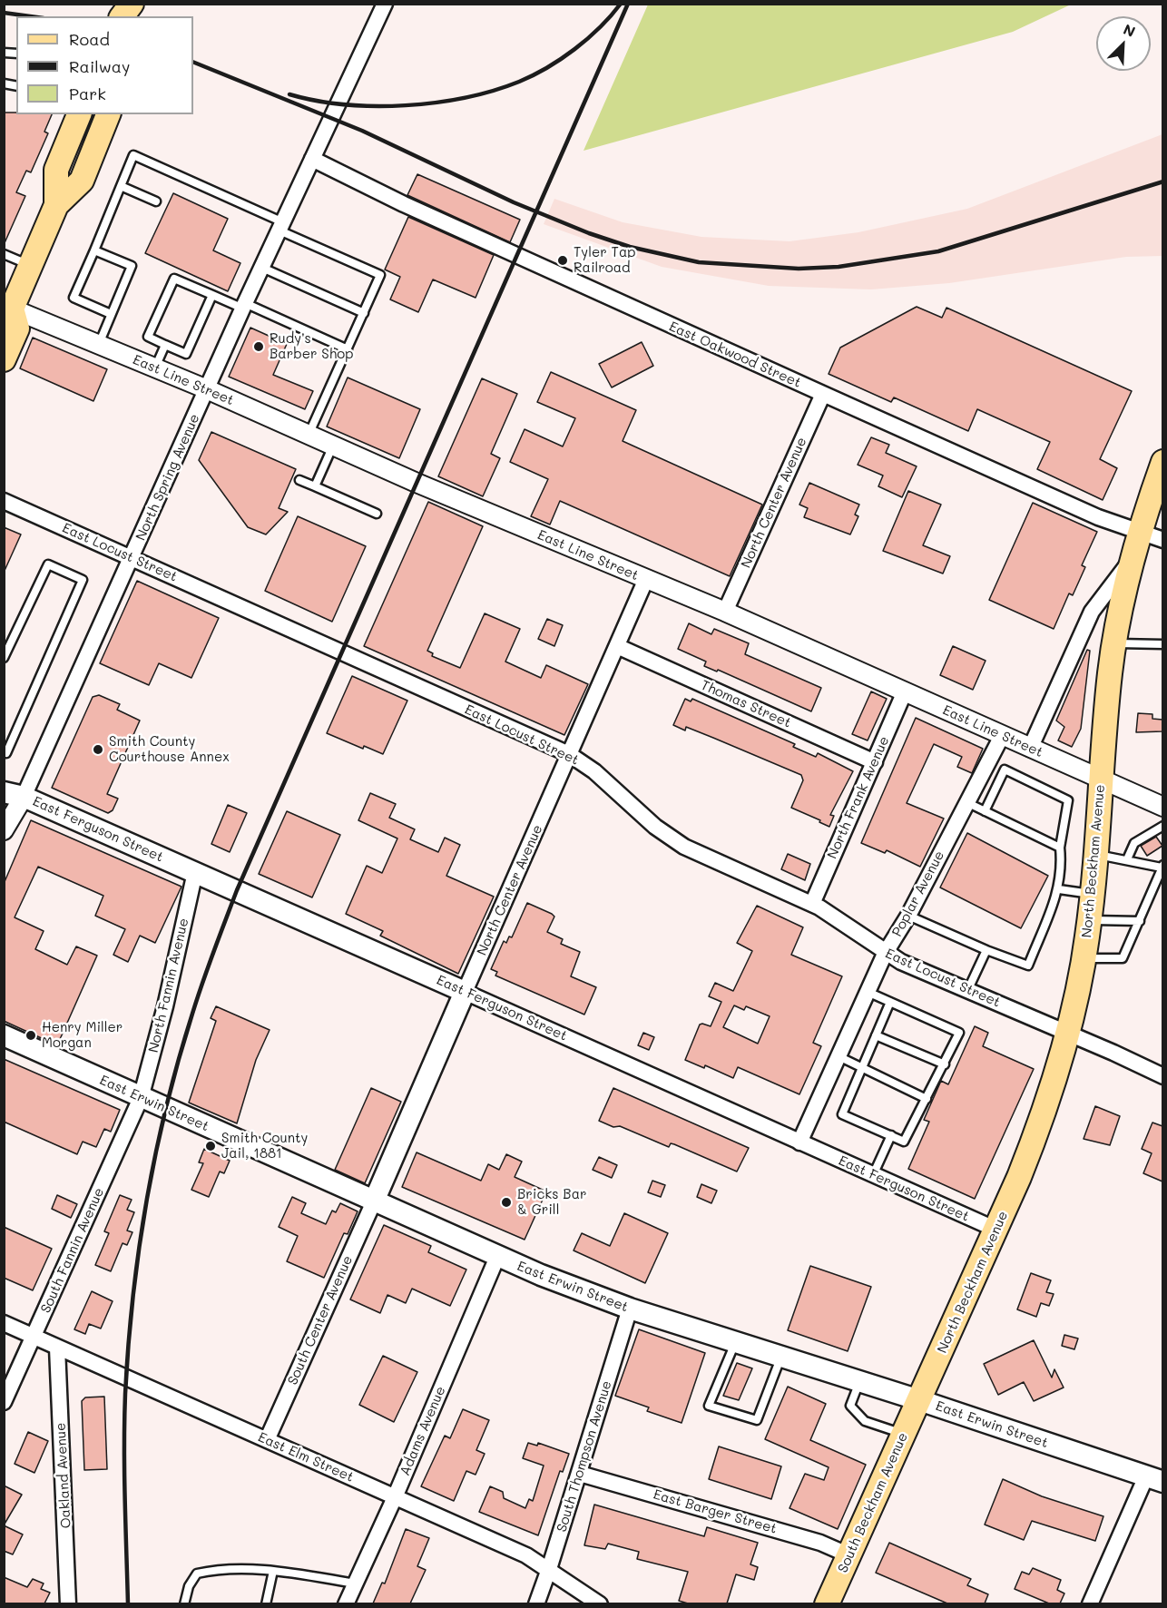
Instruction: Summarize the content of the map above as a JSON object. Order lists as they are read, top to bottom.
{
  "streets": {
    "main road": [
      "North Center Avenue",
      "East Ferguson Street",
      "North Beckham Avenue",
      "East Erwin Street",
      "South Beckham Avenue"
    ],
    "street": [
      "East Oakwood Street",
      "East Line Street",
      "North Spring Avenue",
      "East Locust Street",
      "Thomas Street",
      "North Frank Avenue",
      "Poplar Avenue",
      "North Fannin Avenue",
      "South Fannin Avenue",
      "South Center Avenue",
      "Adams Avenue",
      "South Thompson Avenue",
      "East Elm Street",
      "Oakland Avenue",
      "East Barger Street"
    ]
  },
  "crossings": [
    ["East Oakwood Street", "North Spring Avenue"],
    ["East Oakwood Street", "North Center Avenue"],
    ["East Oakwood Street", "North Beckham Avenue"],
    ["East Line Street", "North Spring Avenue"],
    ["East Line Street", "North Center Avenue"],
    ["East Line Street", "North Frank Avenue"],
    ["East Line Street", "North Beckham Avenue"],
    ["East Line Street", "Poplar Avenue"],
    ["North Spring Avenue", "East Locust Street"],
    ["North Spring Avenue", "East Ferguson Street"],
    ["North Center Avenue", "East Locust Street"],
    ["North Center Avenue", "Thomas Street"],
    ["North Center Avenue", "East Ferguson Street"],
    ["North Center Avenue", "East Erwin Street"],
    ["North Center Avenue", "South Center Avenue"],
    ["East Locust Street", "North Frank Avenue"],
    ["East Locust Street", "North Beckham Avenue"],
    ["East Locust Street", "Poplar Avenue"],
    ["Thomas Street", "North Frank Avenue"],
    ["East Ferguson Street", "North Beckham Avenue"],
    ["East Ferguson Street", "Poplar Avenue"],
    ["East Ferguson Street", "North Fannin Avenue"],
    ["North Beckham Avenue", "East Erwin Street"],
    ["North Beckham Avenue", "South Beckham Avenue"],
    ["North Fannin Avenue", "East Erwin Street"],
    ["North Fannin Avenue", "South Fannin Avenue"],
    ["East Erwin Street", "South Fannin Avenue"],
    ["East Erwin Street", "South Center Avenue"],
    ["East Erwin Street", "Adams Avenue"],
    ["East Erwin Street", "South Thompson Avenue"],
    ["East Erwin Street", "South Beckham Avenue"],
    ["South Fannin Avenue", "East Elm Street"],
    ["South Center Avenue", "East Elm Street"],
    ["Adams Avenue", "East Elm Street"],
    ["South Thompson Avenue", "East Elm Street"],
    ["South Thompson Avenue", "East Barger Street"],
    ["East Elm Street", "Oakland Avenue"],
    ["South Beckham Avenue", "East Barger Street"]
  ],
  "places": [
    "Tyler Tap Railroad",
    "Rudy's Barber Shop",
    "Smith County Courthouse Annex",
    "Henry Miller Morgan",
    "Smith County Jail, 1881",
    "Bricks Bar & Grill"
  ],
  "legend": ["Road", "Railway", "Park"],
  "north": "top right"
}
